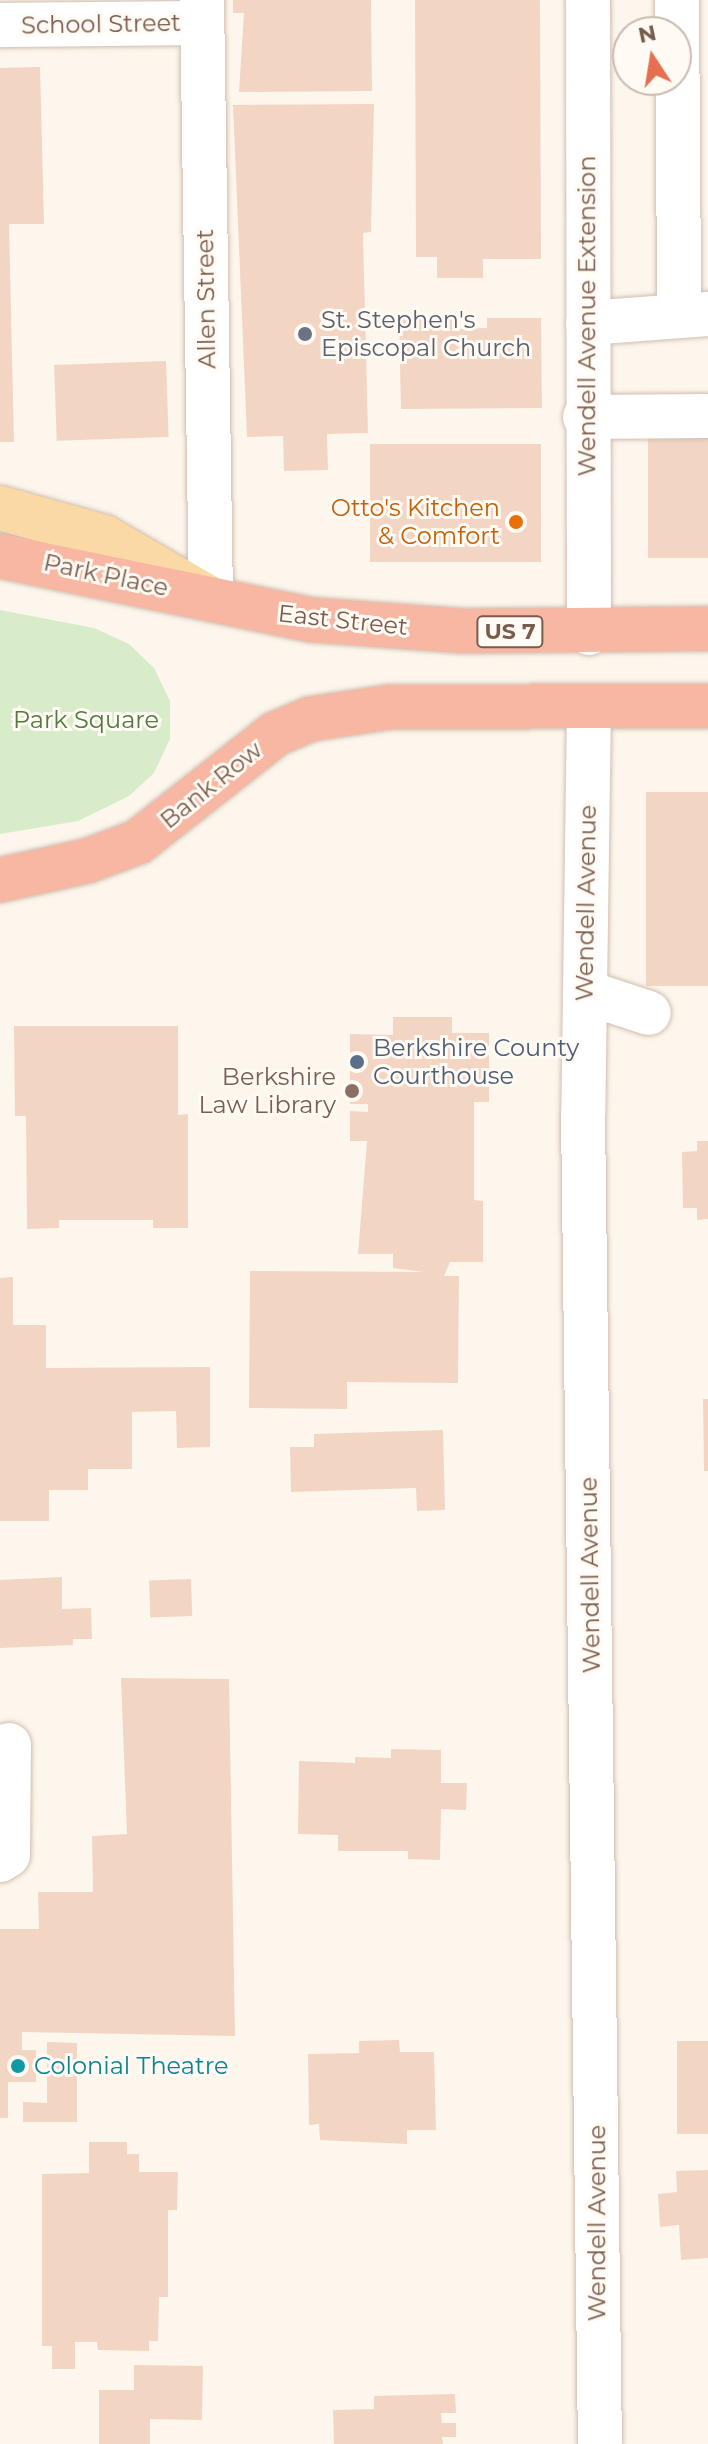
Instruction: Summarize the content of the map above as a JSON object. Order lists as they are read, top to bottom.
{
  "streets": {
    "highway": [
      "Park Place",
      "East Street",
      "US 7",
      "Bank Row"
    ],
    "street": [
      "School Street",
      "Allen Street",
      "Wendell Avenue Extension",
      "Wendell Avenue"
    ]
  },
  "crossings": [
    ["School Street", "Allen Street"],
    ["Allen Street", "Park Place"],
    ["Allen Street", "East Street"],
    ["Wendell Avenue Extension", "East Street"],
    ["Park Place", "East Street"],
    ["Bank Row", "Wendell Avenue"]
  ],
  "parks": ["Park Square"],
  "places": [
    "St. Stephen's Episcopal Church",
    "Otto's Kitchen & Comfort",
    "Berkshire County Courthouse",
    "Berkshire Law Library",
    "Colonial Theatre"
  ],
  "north": "top"
}
